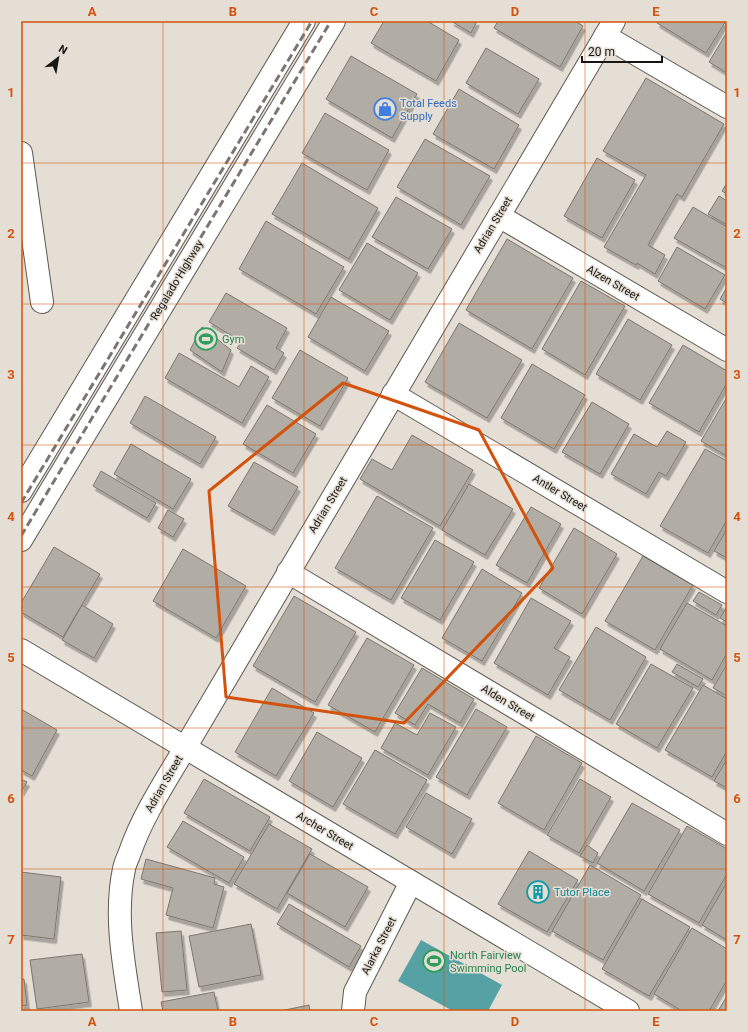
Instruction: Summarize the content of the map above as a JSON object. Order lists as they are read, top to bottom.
{
  "streets": {
    "street": [
      "Adrian Street",
      "Regalado Highway",
      "Alzen Street",
      "Antler Street",
      "Alden Street",
      "Archer Street",
      "Alarka Street"
    ]
  },
  "crossings": [
    ["Adrian Street", "Alzen Street"],
    ["Adrian Street", "Antler Street"],
    ["Adrian Street", "Alden Street"],
    ["Adrian Street", "Archer Street"],
    ["Archer Street", "Alarka Street"]
  ],
  "places": {
    "shop": ["Total Feeds Supply"],
    "sports": ["Gym", "North Fairview Swimming Pool"],
    "building": ["Tutor Place"]
  },
  "scale_bar": "20 m",
  "north": "top right",
  "grid": {
    "columns": [
      "A",
      "B",
      "C",
      "D",
      "E"
    ],
    "rows": [
      "1",
      "2",
      "3",
      "4",
      "5",
      "6",
      "7"
    ]
  }
}
